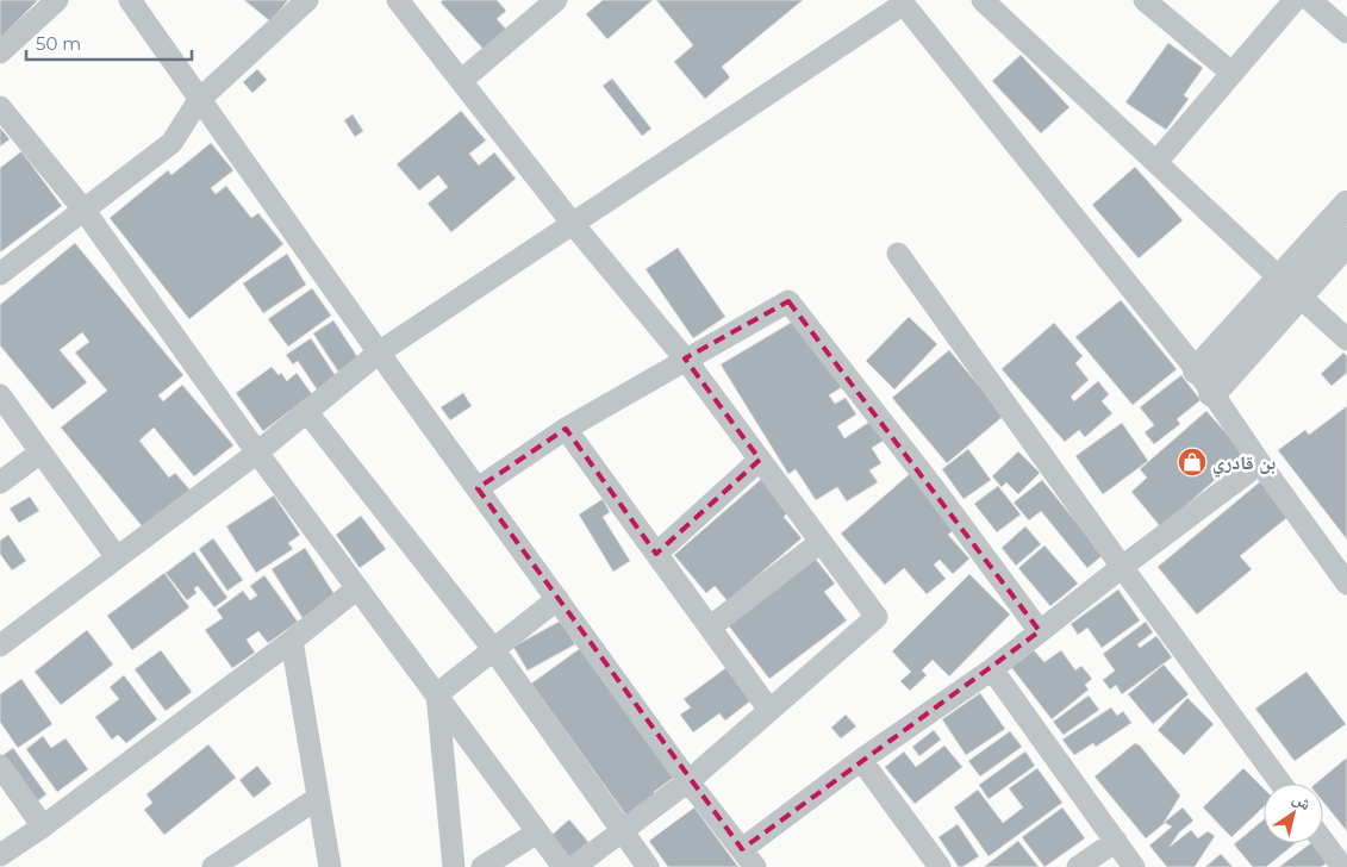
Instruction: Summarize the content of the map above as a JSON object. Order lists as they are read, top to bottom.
{
  "places": {
    "shop": ["بن قادري"]
  },
  "scale_bar": "50 m",
  "north": "top right"
}
